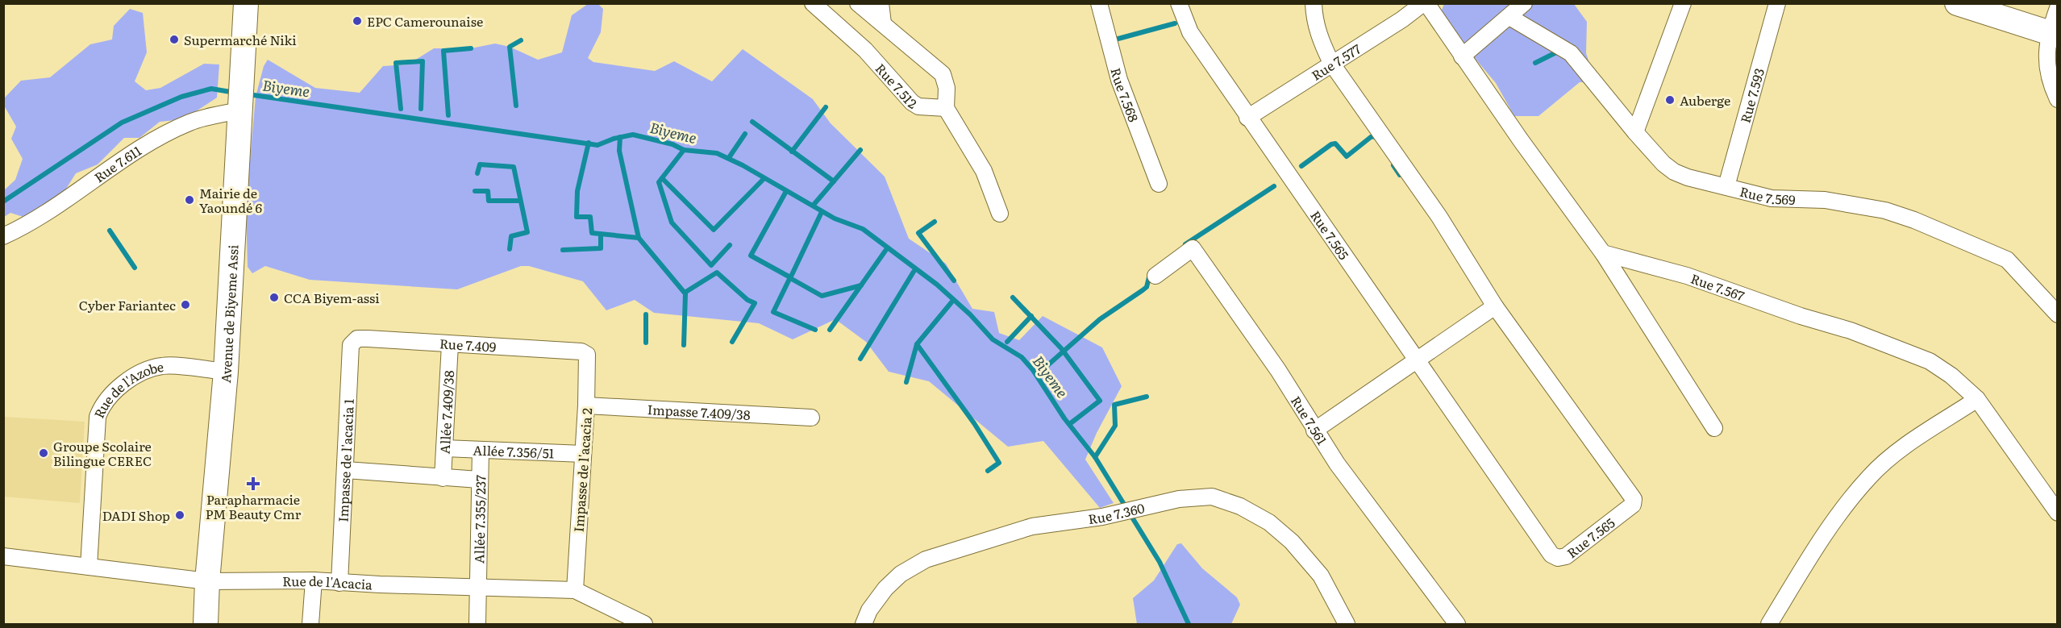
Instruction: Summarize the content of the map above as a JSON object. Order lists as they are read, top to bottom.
{
  "streets": {
    "main road": ["Avenue de Biyeme Assi"],
    "street": [
      "Rue 7.577",
      "Rue 7.512",
      "Rue 7.593",
      "Rue 7.568",
      "Rue 7.611",
      "Rue 7.569",
      "Rue 7.565",
      "Rue 7.567",
      "Rue 7.409",
      "Rue de l'Azobe",
      "Allée 7.409/38",
      "Impasse 7.409/38",
      "Rue 7.561",
      "Allée 7.356/51",
      "Impasse de l'acacia 1",
      "Impasse de l'acacia 2",
      "Rue 7.360",
      "Allée 7.355/237",
      "Rue de l'Acacia"
    ]
  },
  "crossings": [
    ["Rue 7.577", "Rue 7.565"],
    ["Rue 7.593", "Rue 7.569"],
    ["Rue 7.611", "Avenue de Biyeme Assi"],
    ["Avenue de Biyeme Assi", "Rue de l'Azobe"],
    ["Avenue de Biyeme Assi", "Rue de l'Acacia"],
    ["Rue 7.409", "Allée 7.409/38"],
    ["Rue 7.409", "Impasse de l'acacia 1"],
    ["Rue 7.409", "Impasse de l'acacia 2"],
    ["Rue de l'Azobe", "Rue de l'Acacia"],
    ["Allée 7.409/38", "Allée 7.356/51"],
    ["Impasse 7.409/38", "Impasse de l'acacia 2"],
    ["Allée 7.356/51", "Impasse de l'acacia 2"],
    ["Allée 7.356/51", "Allée 7.355/237"],
    ["Impasse de l'acacia 1", "Rue de l'Acacia"],
    ["Impasse de l'acacia 2", "Rue de l'Acacia"],
    ["Allée 7.355/237", "Rue de l'Acacia"]
  ],
  "water": ["Biyeme"],
  "places": {
    "other": [
      "EPC Camerounaise",
      "Supermarché Niki",
      "Auberge",
      "Mairie de Yaoundé 6",
      "CCA Biyem-assi",
      "Cyber Fariantec",
      "Groupe Scolaire Bilingue CEREC",
      "DADI Shop"
    ],
    "health": ["Parapharmacie PM Beauty Cmr"]
  }
}
